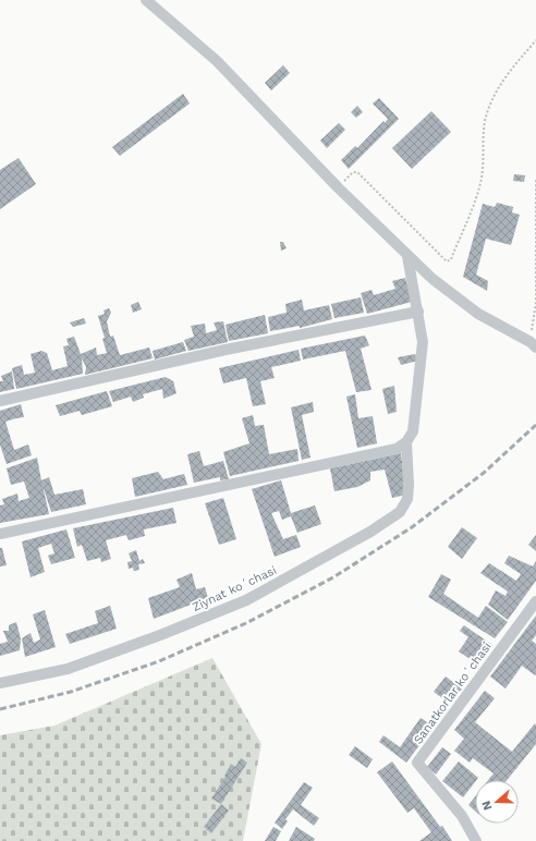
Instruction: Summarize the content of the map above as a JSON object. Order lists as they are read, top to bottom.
{
  "streets": {
    "street": ["Ziynat koʻchasi", "Sanatkorlar koʻchasi"]
  },
  "north": "left"
}
